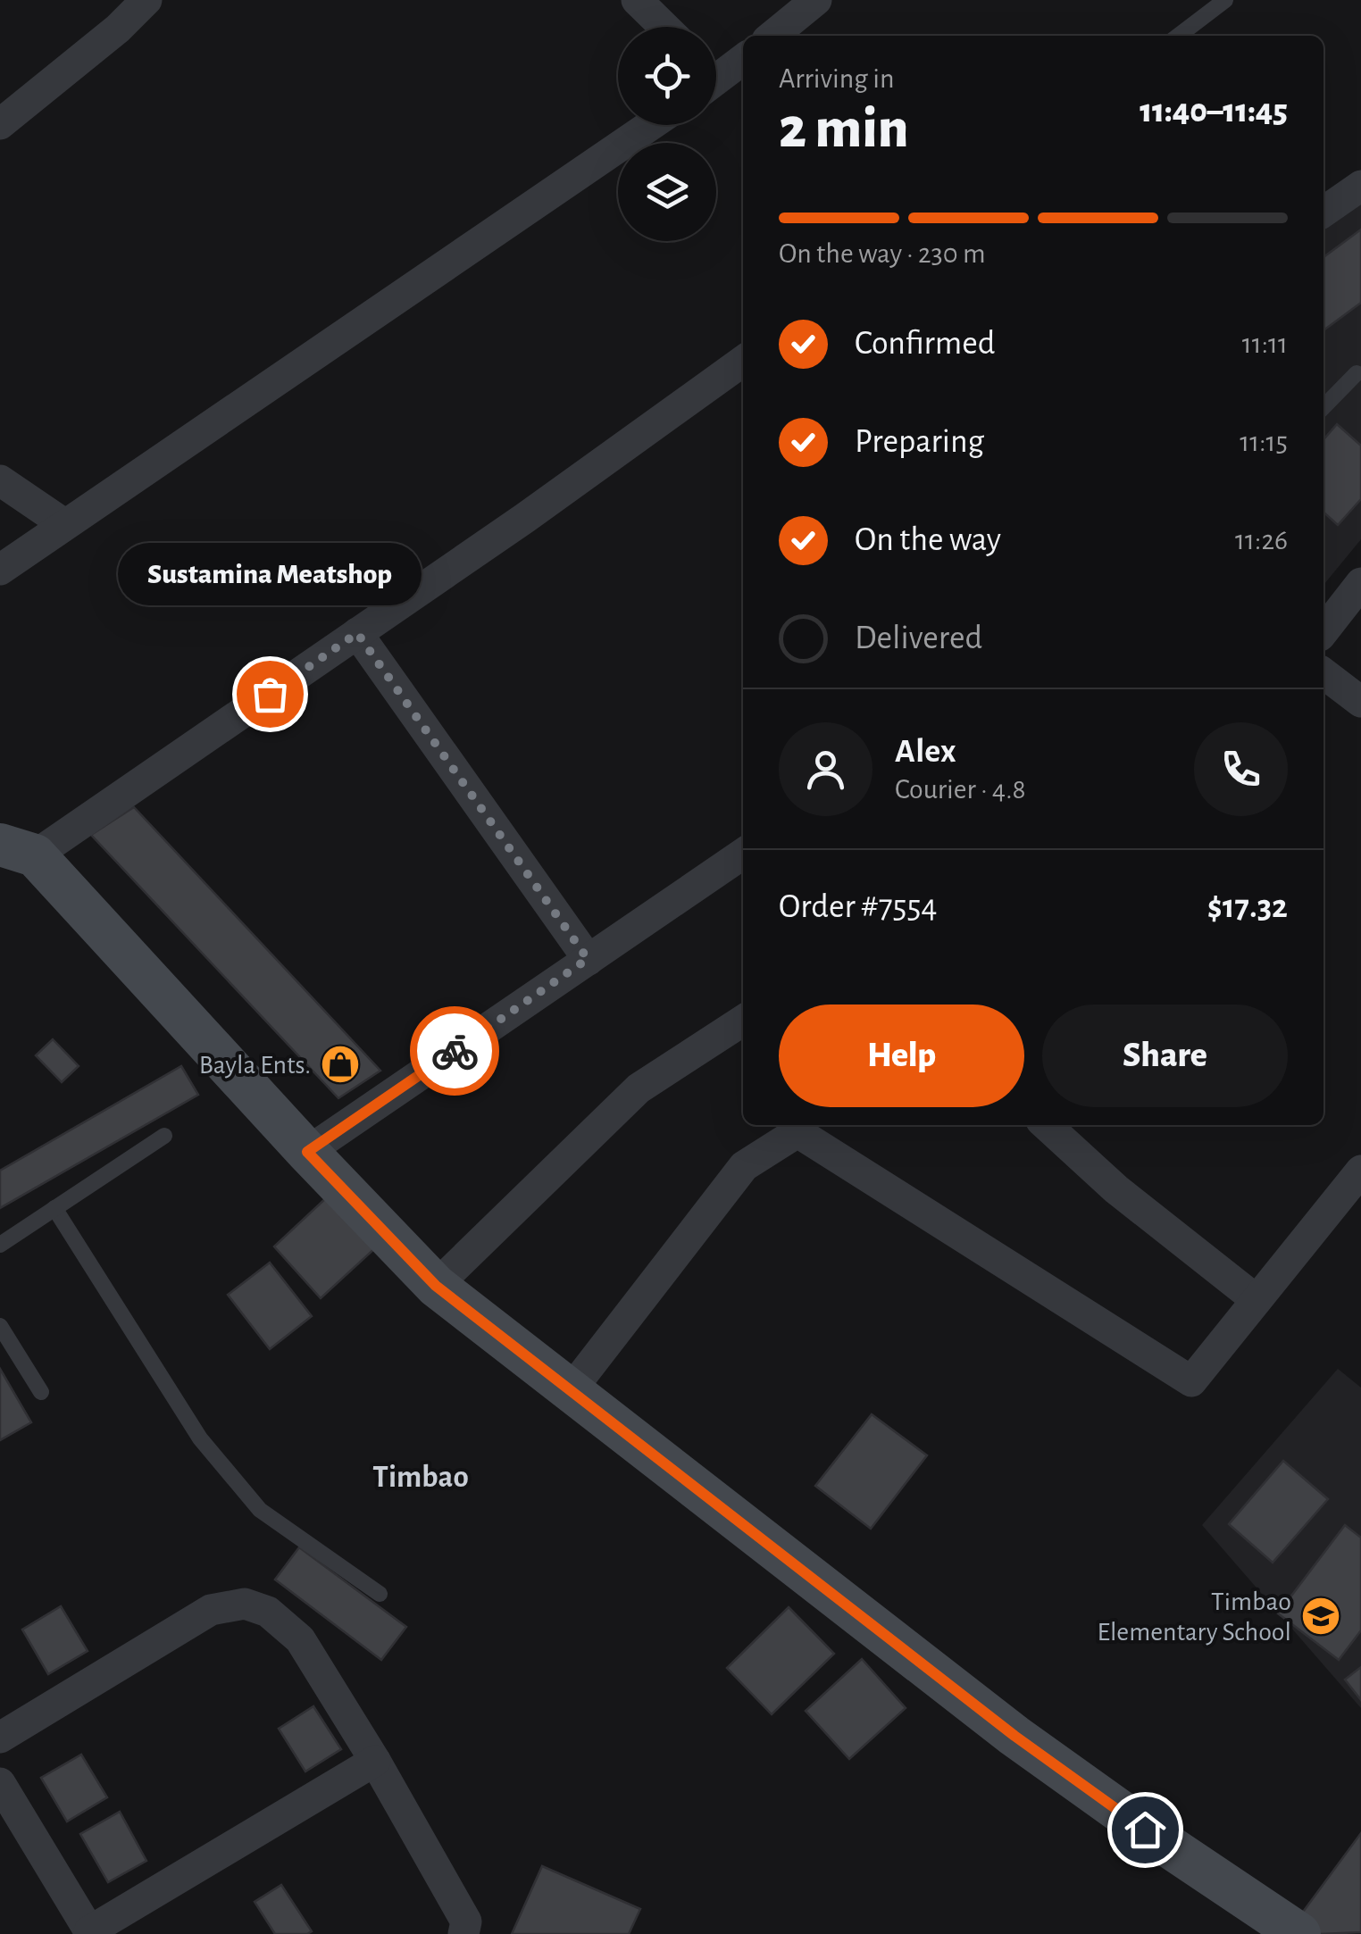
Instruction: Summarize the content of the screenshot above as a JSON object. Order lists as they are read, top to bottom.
{
  "districts": ["Timbao"],
  "places": {
    "other": ["Sustamina Meatshop"],
    "shop": ["Bayla Ents."],
    "school or university": ["Timbao Elementary School"]
  },
  "page": {
    "heading": ["2 min", "Arriving in", "11:40–11:45"],
    "panel": [
      "Alex",
      "Courier · 4.8",
      "Order #7554",
      "$17.32"
    ],
    "bar": "On the way · 230 m",
    "list": [
      ["Confirmed", "11:11"],
      ["Preparing", "11:15"],
      ["On the way", "11:26"],
      "Delivered"
    ],
    "bubble": "Sustamina Meatshop",
    "buttons": ["Help", "Share"]
  }
}
